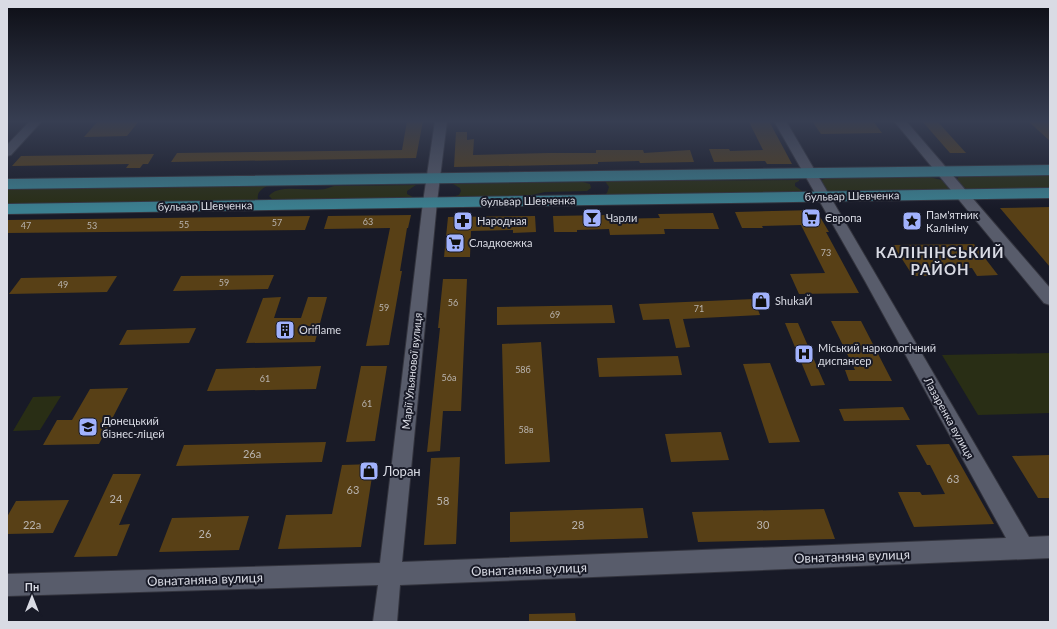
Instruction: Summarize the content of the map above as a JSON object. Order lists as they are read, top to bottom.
{
  "streets": {
    "main road": ["бульвар Шевченка"],
    "street": ["Марії Ульянової вулиця", "Лазаренка вулиця", "Овнатаняна вулиця"]
  },
  "crossings": [
    ["бульвар Шевченка", "Марії Ульянової вулиця"],
    ["бульвар Шевченка", "Лазаренка вулиця"],
    ["Марії Ульянової вулиця", "Овнатаняна вулиця"],
    ["Лазаренка вулиця", "Овнатаняна вулиця"]
  ],
  "districts": ["КАЛІНІНСЬКИЙ РАЙОН"],
  "places": {
    "bar": ["Чарли"],
    "supermarket": ["Європа", "Сладкоежка"],
    "pharmacy": ["Народная"],
    "place": ["Пам'ятник Калініну"],
    "shop": ["ShukaЙ", "Лоран"],
    "building": ["Oriflame"],
    "hospital": ["Міський наркологічний диспансер"],
    "school or university": ["Донецький бізнес-ліцей"]
  },
  "house_numbers": [
    "63",
    "57",
    "55",
    "47",
    "53",
    "73",
    "59",
    "49",
    "56",
    "59",
    "71",
    "69",
    "58б",
    "56а",
    "61",
    "61",
    "58в",
    "26а",
    "63",
    "63",
    "24",
    "58",
    "22а",
    "28",
    "30",
    "26"
  ],
  "north": "top"
}
